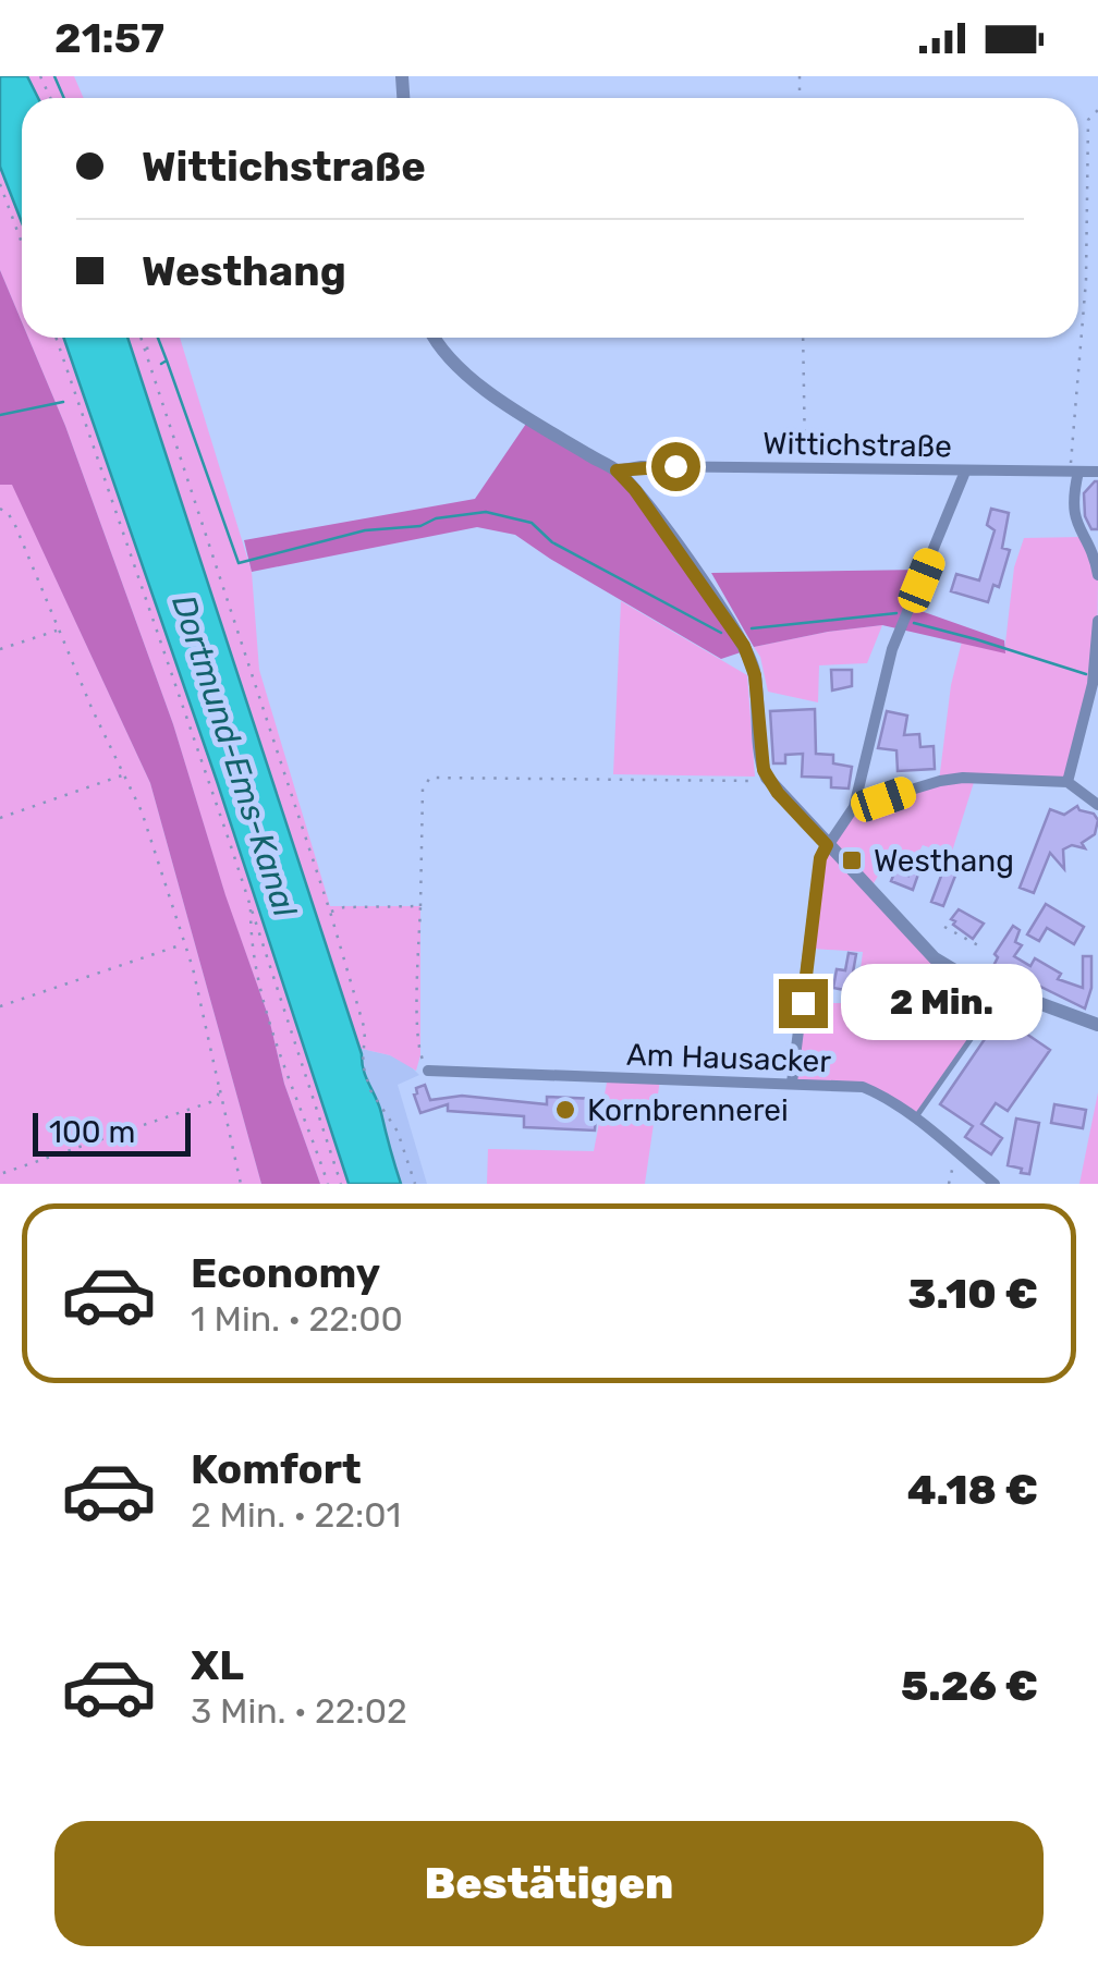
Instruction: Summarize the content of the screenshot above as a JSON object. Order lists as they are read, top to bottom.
{
  "streets": {
    "street": ["Wittichstraße", "Am Hausacker"]
  },
  "water": ["Dortmund-Ems-Kanal"],
  "places": {
    "transit": ["Westhang"],
    "other": ["Kornbrennerei"]
  },
  "scale_bar": "100 m",
  "page": {
    "status": "21:57",
    "banner": ["Wittichstraße", "Westhang"],
    "bubble": "2 Min.",
    "scale": "100 m",
    "list": [
      {
        "name": "Economy",
        "note": "1 Min. · 22:00",
        "value": "3.10 €"
      },
      {
        "name": "Komfort",
        "note": "2 Min. · 22:01",
        "value": "4.18 €"
      },
      {
        "name": "XL",
        "note": "3 Min. · 22:02",
        "value": "5.26 €"
      }
    ],
    "buttons": "Bestätigen"
  }
}
